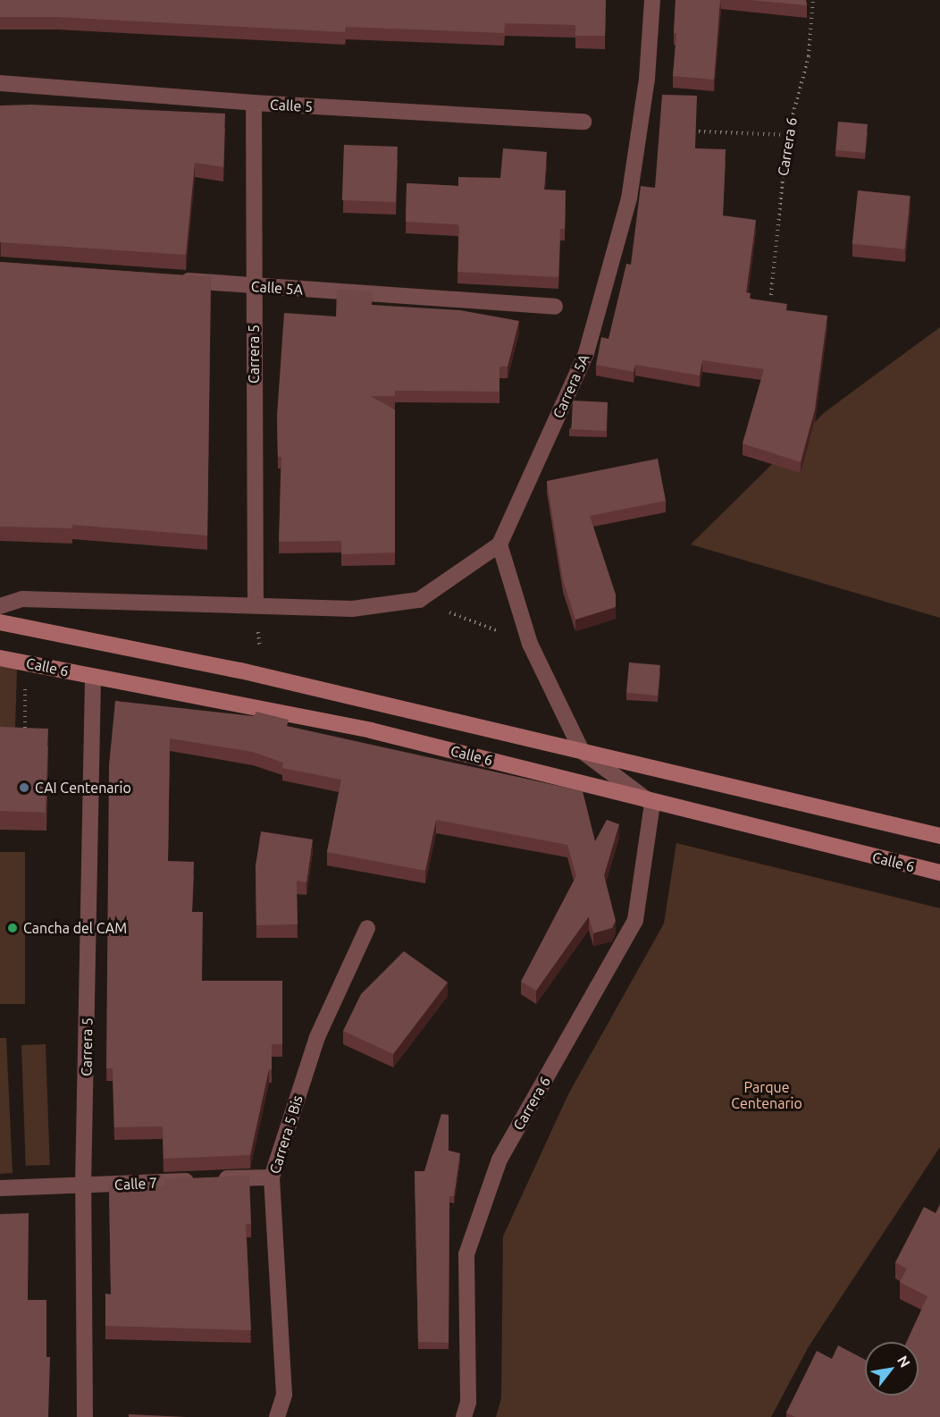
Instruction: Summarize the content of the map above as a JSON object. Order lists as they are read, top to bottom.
{
  "streets": {
    "street": [
      "Calle 5",
      "Carrera 6",
      "Calle 5A",
      "Carrera 5",
      "Carrera 5A",
      "Calle 6",
      "Carrera 5 Bis",
      "Calle 7"
    ]
  },
  "crossings": [
    ["Calle 5", "Carrera 5"],
    ["Carrera 6", "Calle 6"],
    ["Calle 5A", "Carrera 5"],
    ["Carrera 5", "Calle 6"],
    ["Carrera 5", "Calle 7"],
    ["Carrera 5 Bis", "Calle 7"]
  ],
  "parks": ["Parque Centenario"],
  "places": ["CAI Centenario", "Cancha del CAM"],
  "north": "top right"
}
